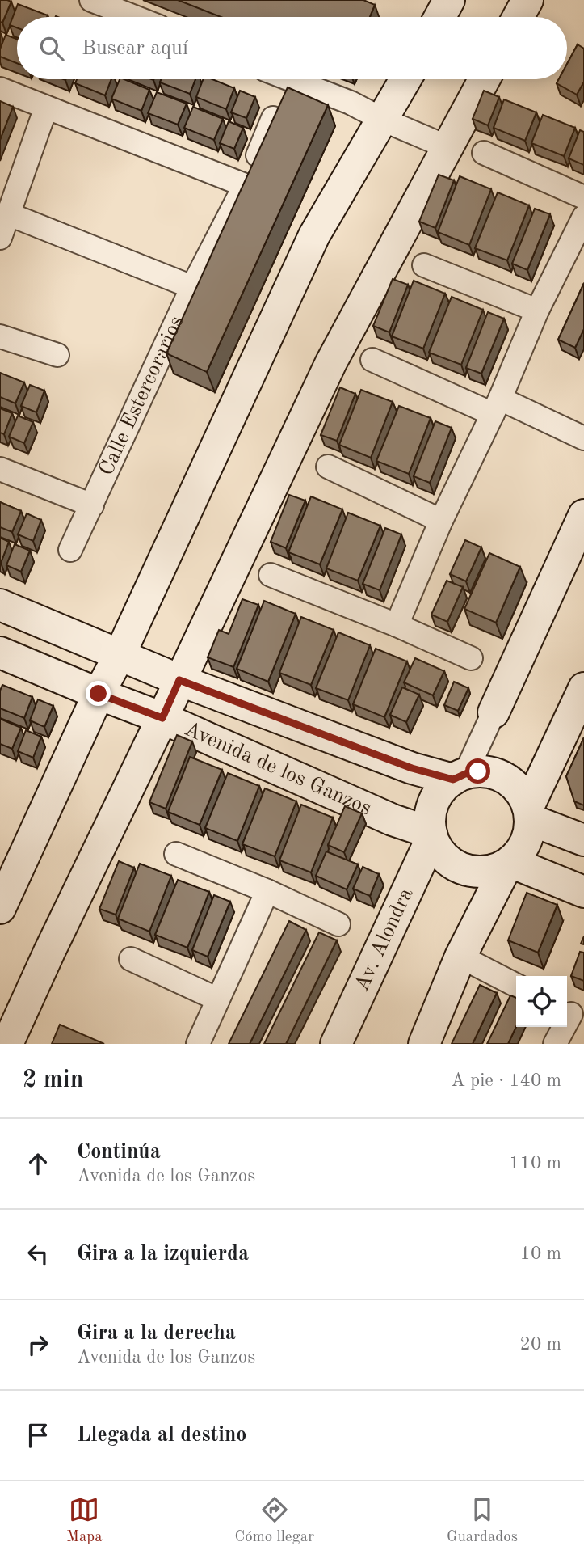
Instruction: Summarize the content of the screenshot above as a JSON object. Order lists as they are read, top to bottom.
{
  "streets": {
    "main road": ["Avenida de los Ganzos", "Av. Alondra"],
    "street": ["Calle Estercorarios"]
  },
  "crossings": [
    ["Avenida de los Ganzos", "Av. Alondra"]
  ],
  "page": {
    "search": "Buscar aquí",
    "heading": ["2 min", "A pie · 140 m"],
    "list": [
      ["Continúa", "Avenida de los Ganzos", "110 m"],
      ["Gira a la izquierda", "10 m"],
      ["Gira a la derecha", "Avenida de los Ganzos", "20 m"],
      "Llegada al destino"
    ],
    "nav": ["Mapa", "Cómo llegar", "Guardados"]
  }
}
